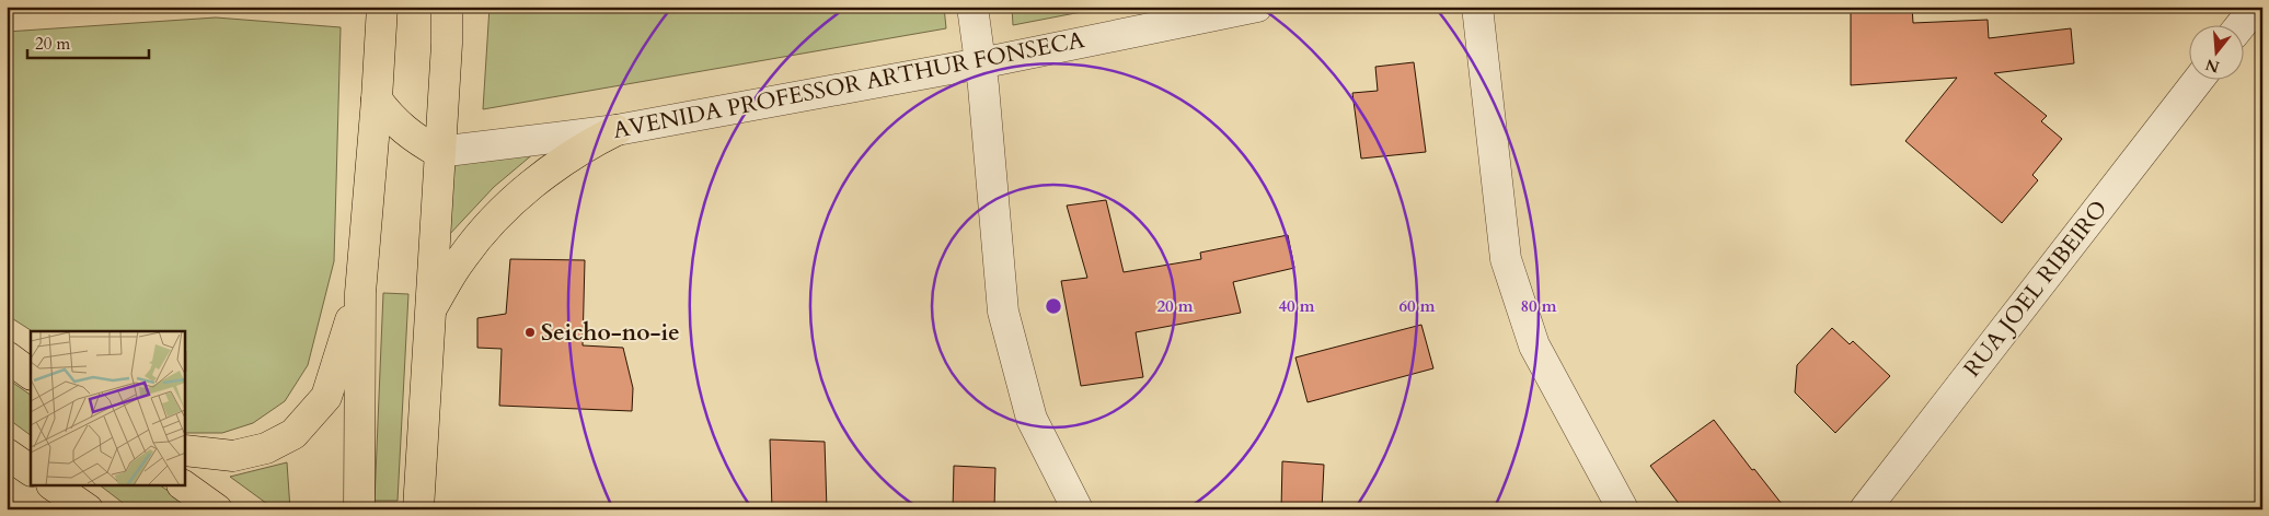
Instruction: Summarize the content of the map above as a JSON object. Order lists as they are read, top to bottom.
{
  "streets": {
    "street": ["AVENIDA PROFESSOR ARTHUR FONSECA", "RUA JOEL RIBEIRO"]
  },
  "places": ["Seicho-no-ie"],
  "scale_bar": "20 m",
  "north": "bottom",
  "rings": [
    "20 m",
    "40 m",
    "60 m",
    "80 m"
  ]
}
